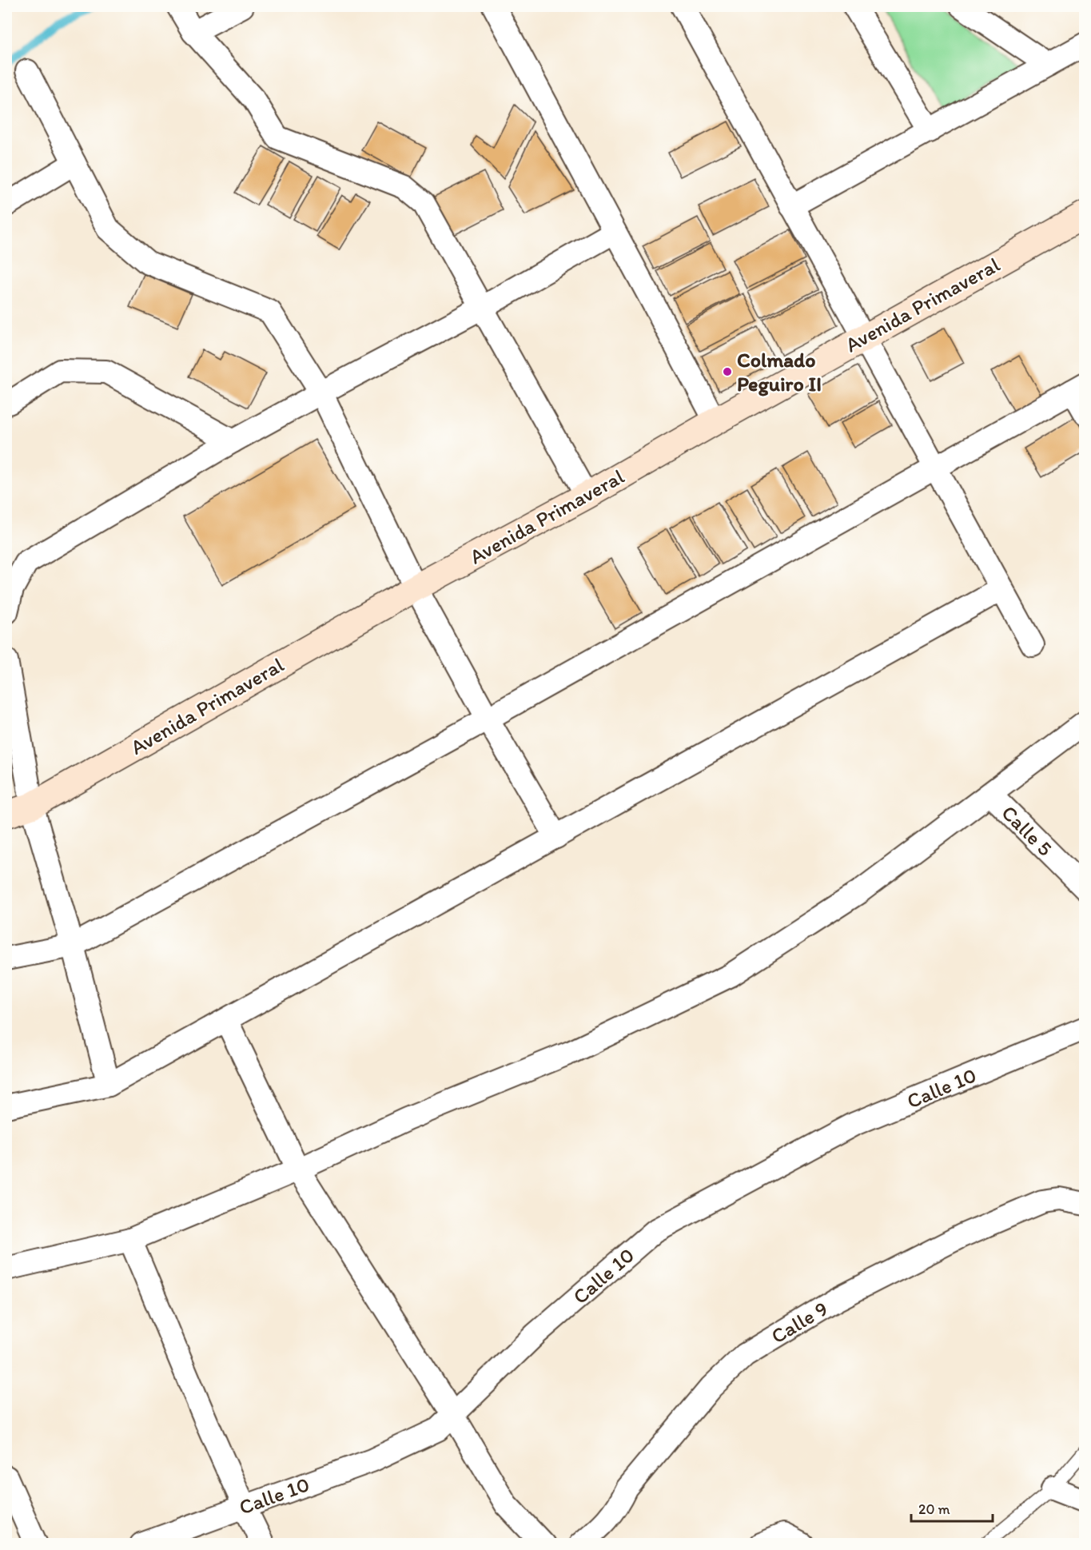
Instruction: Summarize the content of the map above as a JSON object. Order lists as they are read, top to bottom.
{
  "streets": {
    "street": [
      "Avenida Primaveral",
      "Calle 5",
      "Calle 10",
      "Calle 9"
    ]
  },
  "places": ["Colmado Peguiro II"],
  "scale_bar": "20 m"
}
